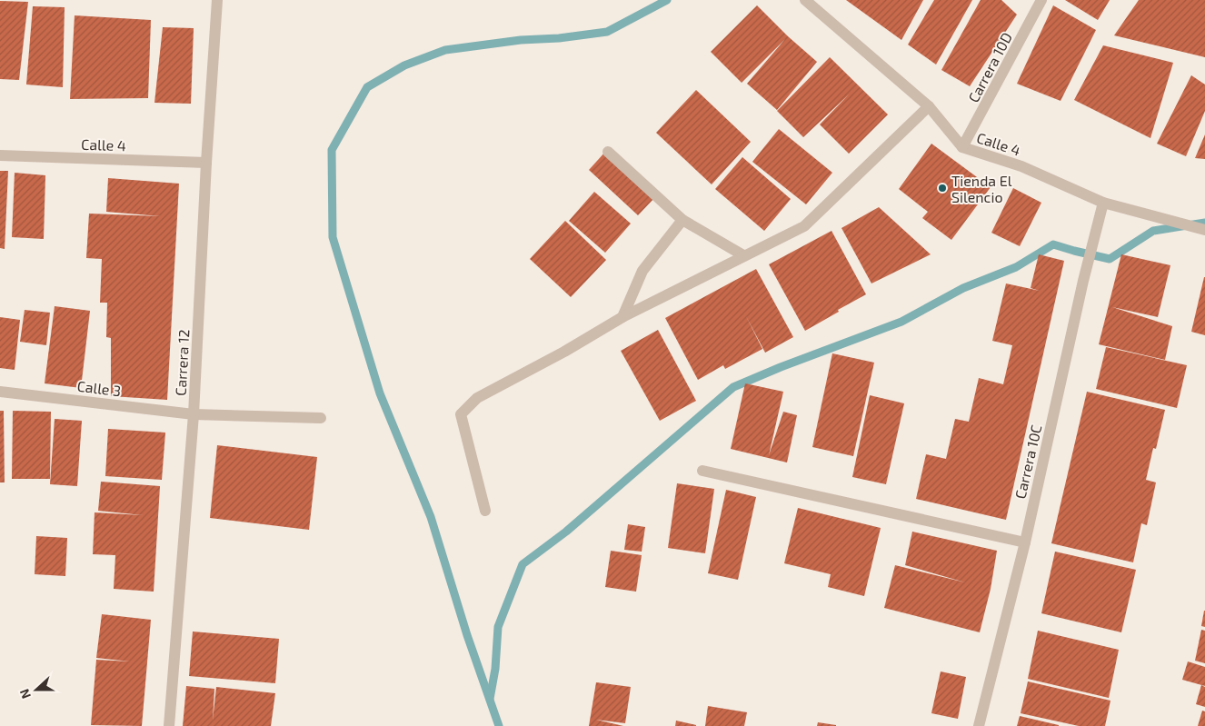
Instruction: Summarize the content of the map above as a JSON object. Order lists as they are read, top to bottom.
{
  "streets": {
    "street": [
      "Carrera 10D",
      "Calle 4",
      "Carrera 12",
      "Calle 3",
      "Carrera 10C"
    ]
  },
  "crossings": [
    ["Carrera 10D", "Calle 4"],
    ["Calle 4", "Carrera 12"],
    ["Calle 4", "Carrera 10C"],
    ["Carrera 12", "Calle 3"]
  ],
  "places": ["Tienda El Silencio"],
  "north": "left"
}
